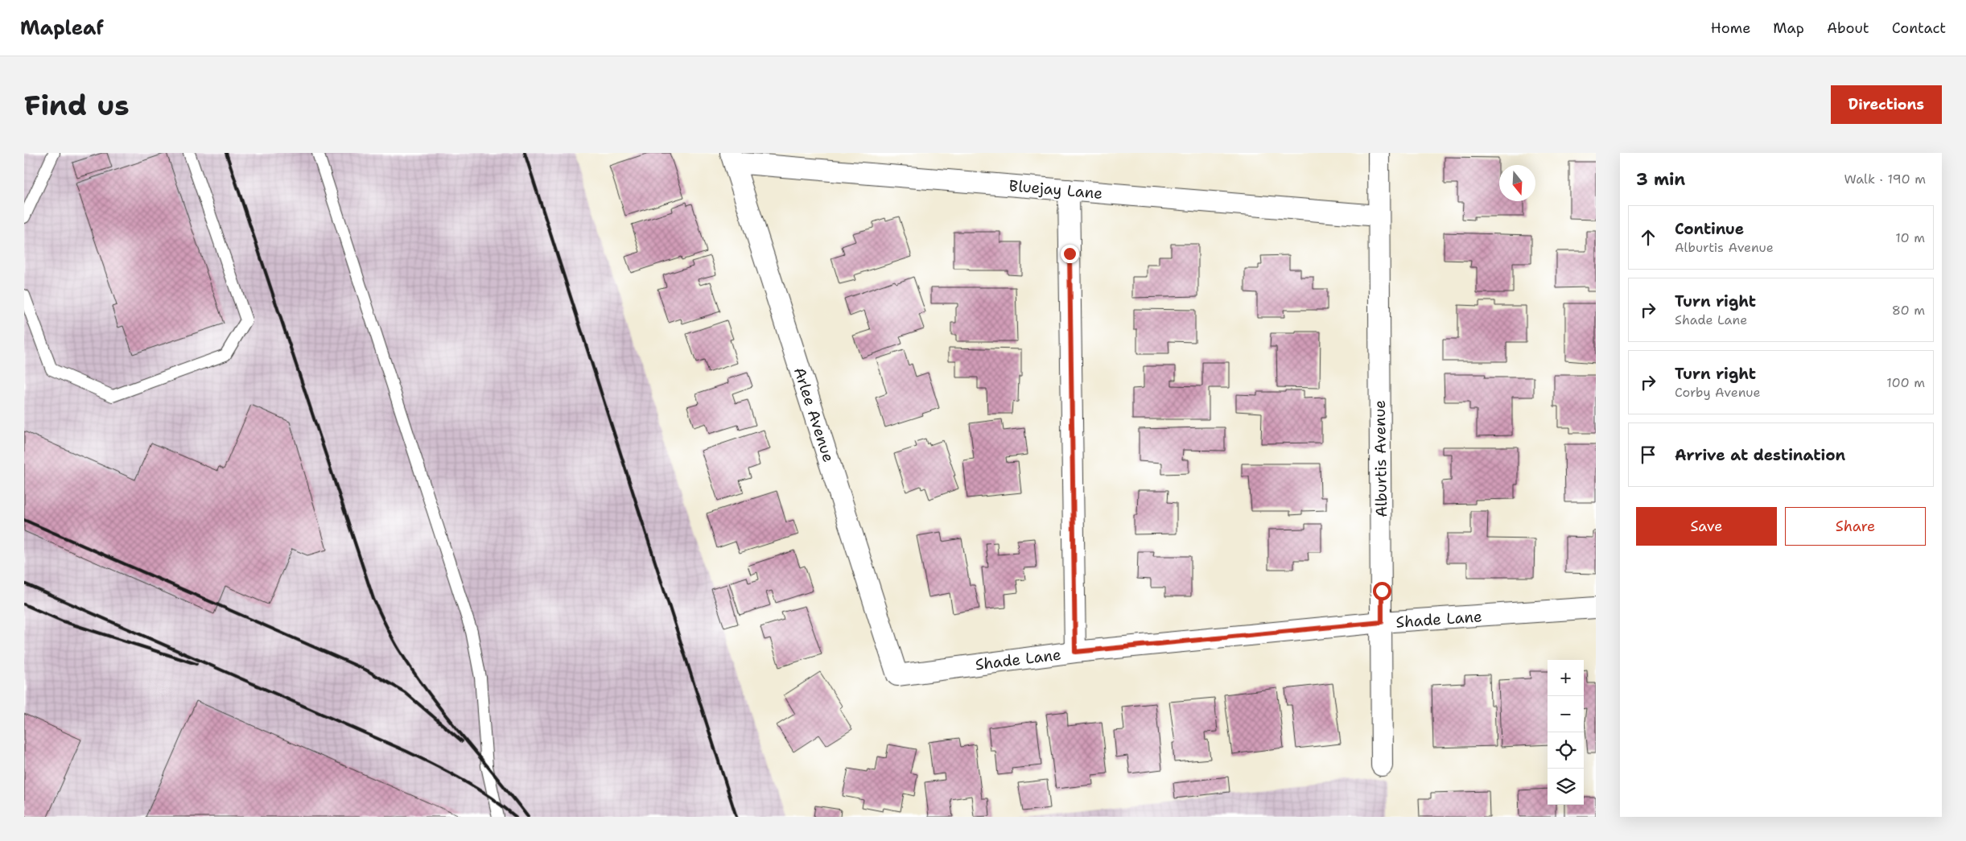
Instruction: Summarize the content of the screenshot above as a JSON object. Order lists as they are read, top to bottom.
{
  "streets": {
    "street": [
      "Bluejay Lane",
      "Arlee Avenue",
      "Alburtis Avenue",
      "Shade Lane"
    ]
  },
  "crossings": [
    ["Bluejay Lane", "Arlee Avenue"],
    ["Bluejay Lane", "Alburtis Avenue"],
    ["Arlee Avenue", "Shade Lane"],
    ["Alburtis Avenue", "Shade Lane"]
  ],
  "north": "bottom",
  "page": {
    "header": "Mapleaf",
    "nav": [
      "Home",
      "Map",
      "About",
      "Contact"
    ],
    "buttons": [
      "Directions",
      ["Save", "Share"]
    ],
    "title": "Find us",
    "heading": ["3 min", "Walk · 190 m"],
    "list": [
      ["Continue", "Alburtis Avenue", "10 m"],
      ["Turn right", "Shade Lane", "80 m"],
      ["Turn right", "Corby Avenue", "100 m"],
      "Arrive at destination"
    ],
    "map_buttons": ["+", "−"]
  }
}
